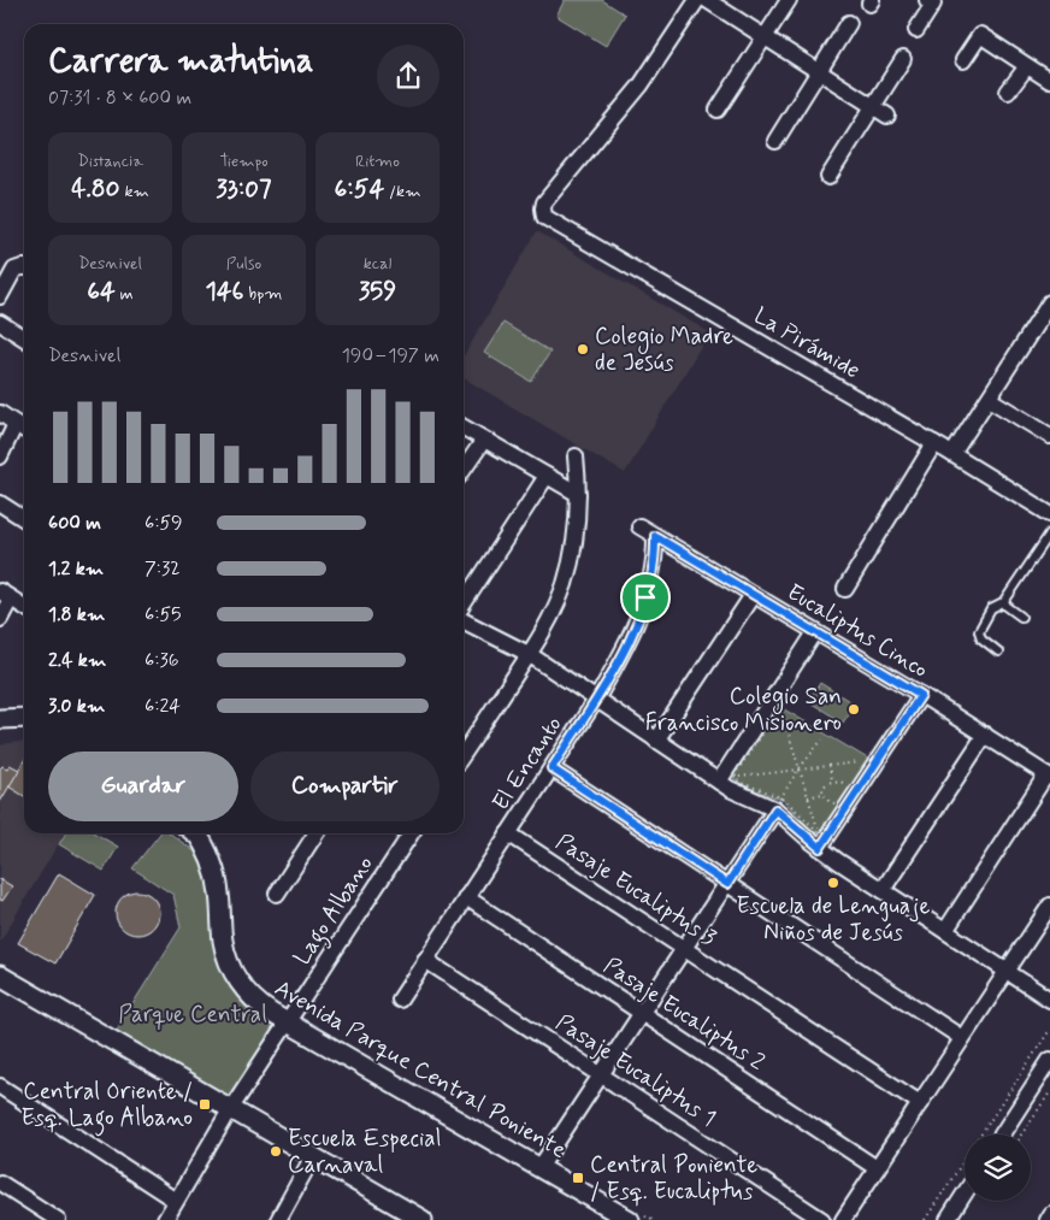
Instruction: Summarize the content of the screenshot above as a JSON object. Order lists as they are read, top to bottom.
{
  "streets": {
    "street": [
      "La Pirámide",
      "Eucaliptus Cinco",
      "El Encanto",
      "Pasaje Eucaliptus 3",
      "Lago Albano",
      "Pasaje Eucaliptus 2",
      "Avenida Parque Central Poniente",
      "Pasaje Eucaliptus 1"
    ]
  },
  "crossings": [
    ["Eucaliptus Cinco", "El Encanto"],
    ["El Encanto", "Pasaje Eucaliptus 3"],
    ["El Encanto", "Pasaje Eucaliptus 2"],
    ["El Encanto", "Pasaje Eucaliptus 1"],
    ["Lago Albano", "Avenida Parque Central Poniente"]
  ],
  "parks": ["Parque Central"],
  "places": {
    "other": [
      "Colegio Madre de Jesús",
      "Colegio San Francisco Misionero",
      "Escuela de Lenguaje Niños de Jesús",
      "Escuela Especial Carnaval"
    ],
    "transit": ["Central Oriente / Esq. Lago Albano", "Central Poniente / Esq. Eucaliptus"]
  },
  "page": {
    "heading": ["Carrera matutina", "07:31 · 8 × 600 m"],
    "stats": [
      ["Distancia", "4.80 km"],
      ["Tiempo", "33:07"],
      ["Ritmo", "6:54 /km"],
      ["Desnivel", "64 m"],
      ["Pulso", "146 bpm"],
      ["kcal", "359"]
    ],
    "chart": ["Desnivel", "190–197 m"],
    "list": [
      {
        "name": "600 m",
        "note": "6:59"
      },
      {
        "name": "1.2 km",
        "note": "7:32"
      },
      {
        "name": "1.8 km",
        "note": "6:55"
      },
      {
        "name": "2.4 km",
        "note": "6:36"
      },
      {
        "name": "3.0 km",
        "note": "6:24"
      }
    ],
    "buttons": ["Guardar", "Compartir"]
  }
}
